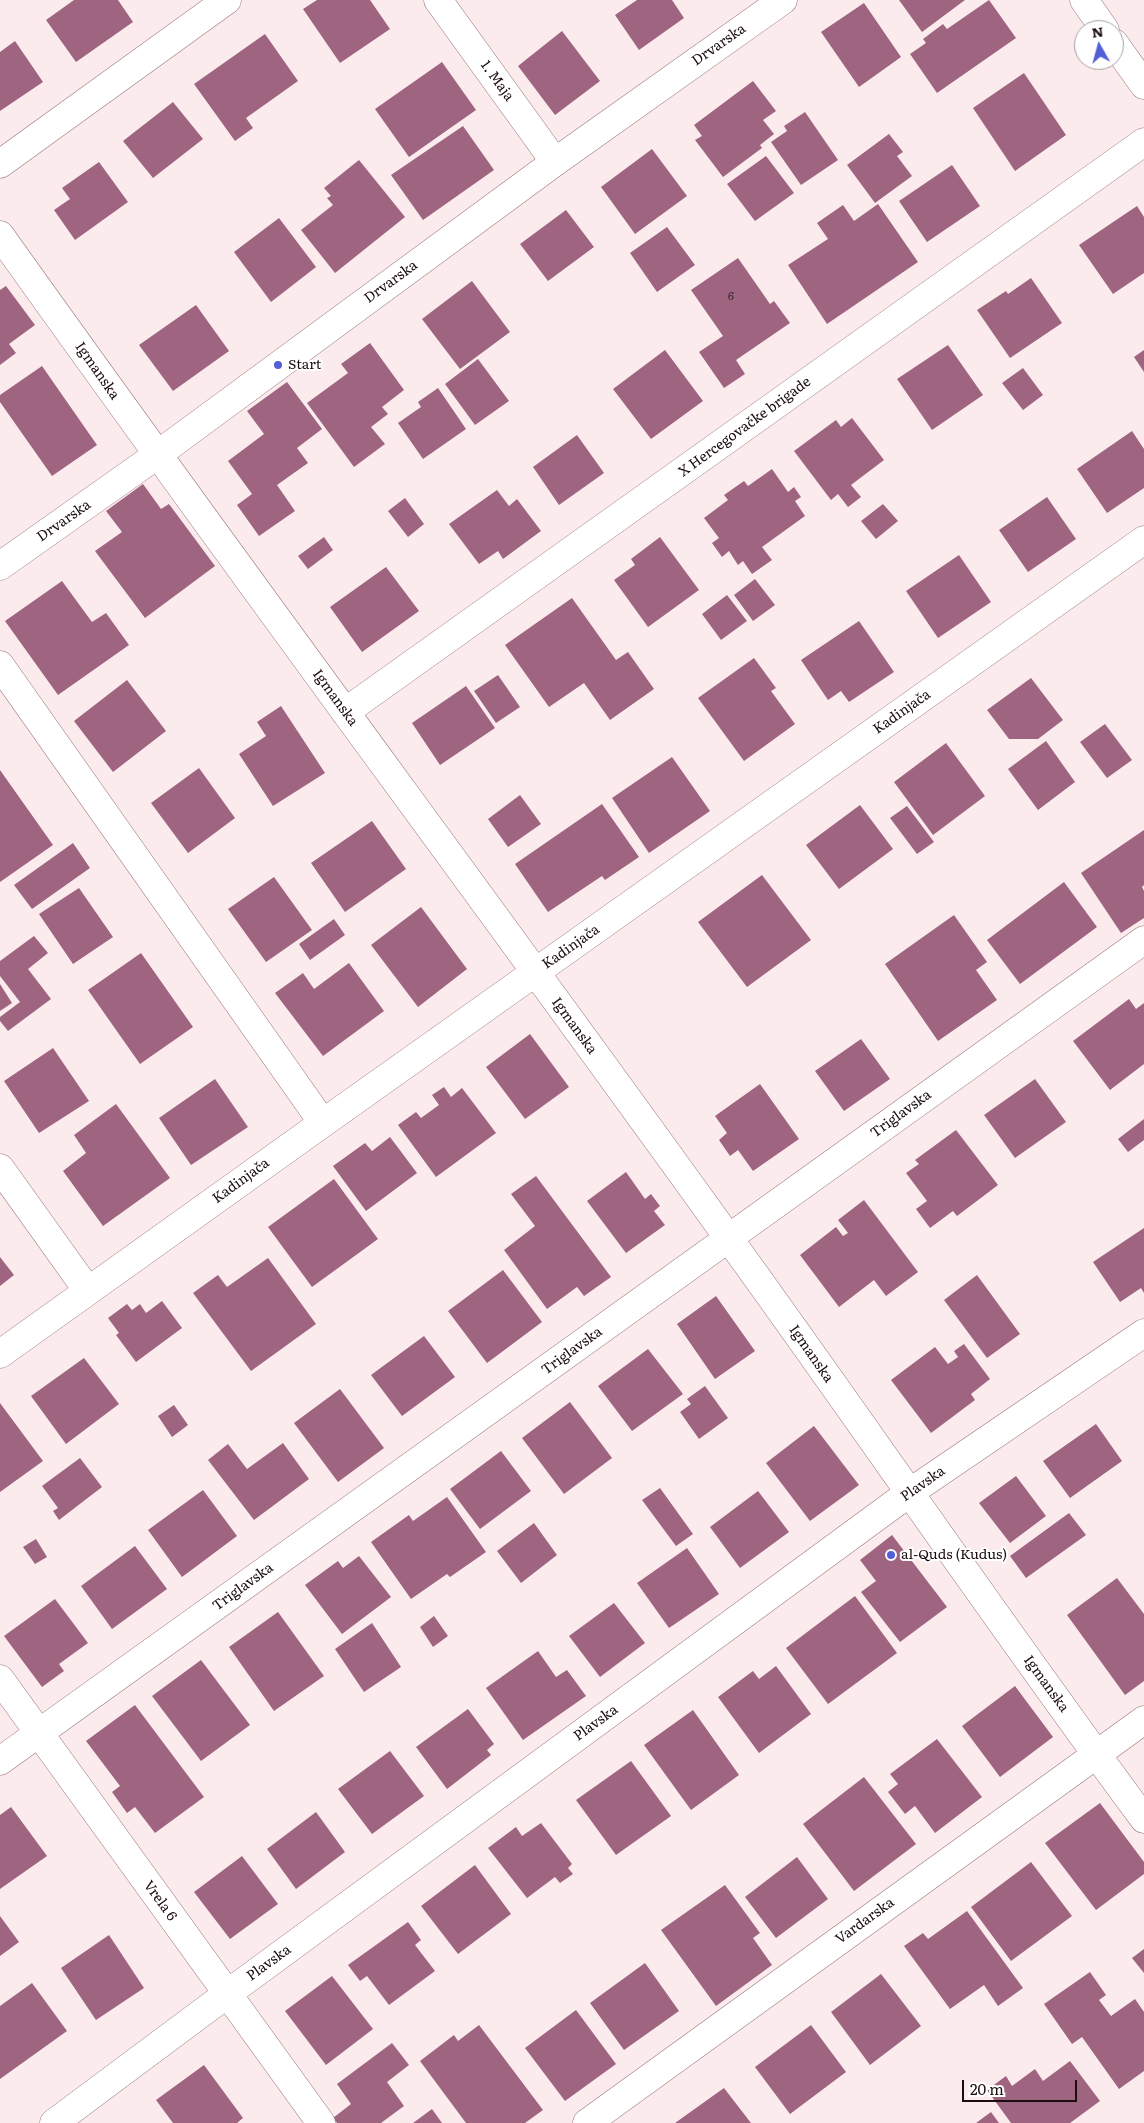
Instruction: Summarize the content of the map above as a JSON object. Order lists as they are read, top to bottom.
{
  "streets": {
    "street": [
      "Drvarska",
      "1. Maja",
      "Igmanska",
      "X Hercegovačke brigade",
      "Kadinjača",
      "Triglavska",
      "Plavska",
      "Vrela 6",
      "Vardarska"
    ]
  },
  "crossings": [
    ["Drvarska", "1. Maja"],
    ["Drvarska", "Igmanska"],
    ["Igmanska", "X Hercegovačke brigade"],
    ["Igmanska", "Kadinjača"],
    ["Igmanska", "Triglavska"],
    ["Igmanska", "Plavska"],
    ["Igmanska", "Vardarska"],
    ["Triglavska", "Vrela 6"],
    ["Plavska", "Vrela 6"]
  ],
  "places": ["Start", "al-Quds (Kudus)"],
  "house_numbers": ["6"],
  "scale_bar": "20 m",
  "north": "top"
}
